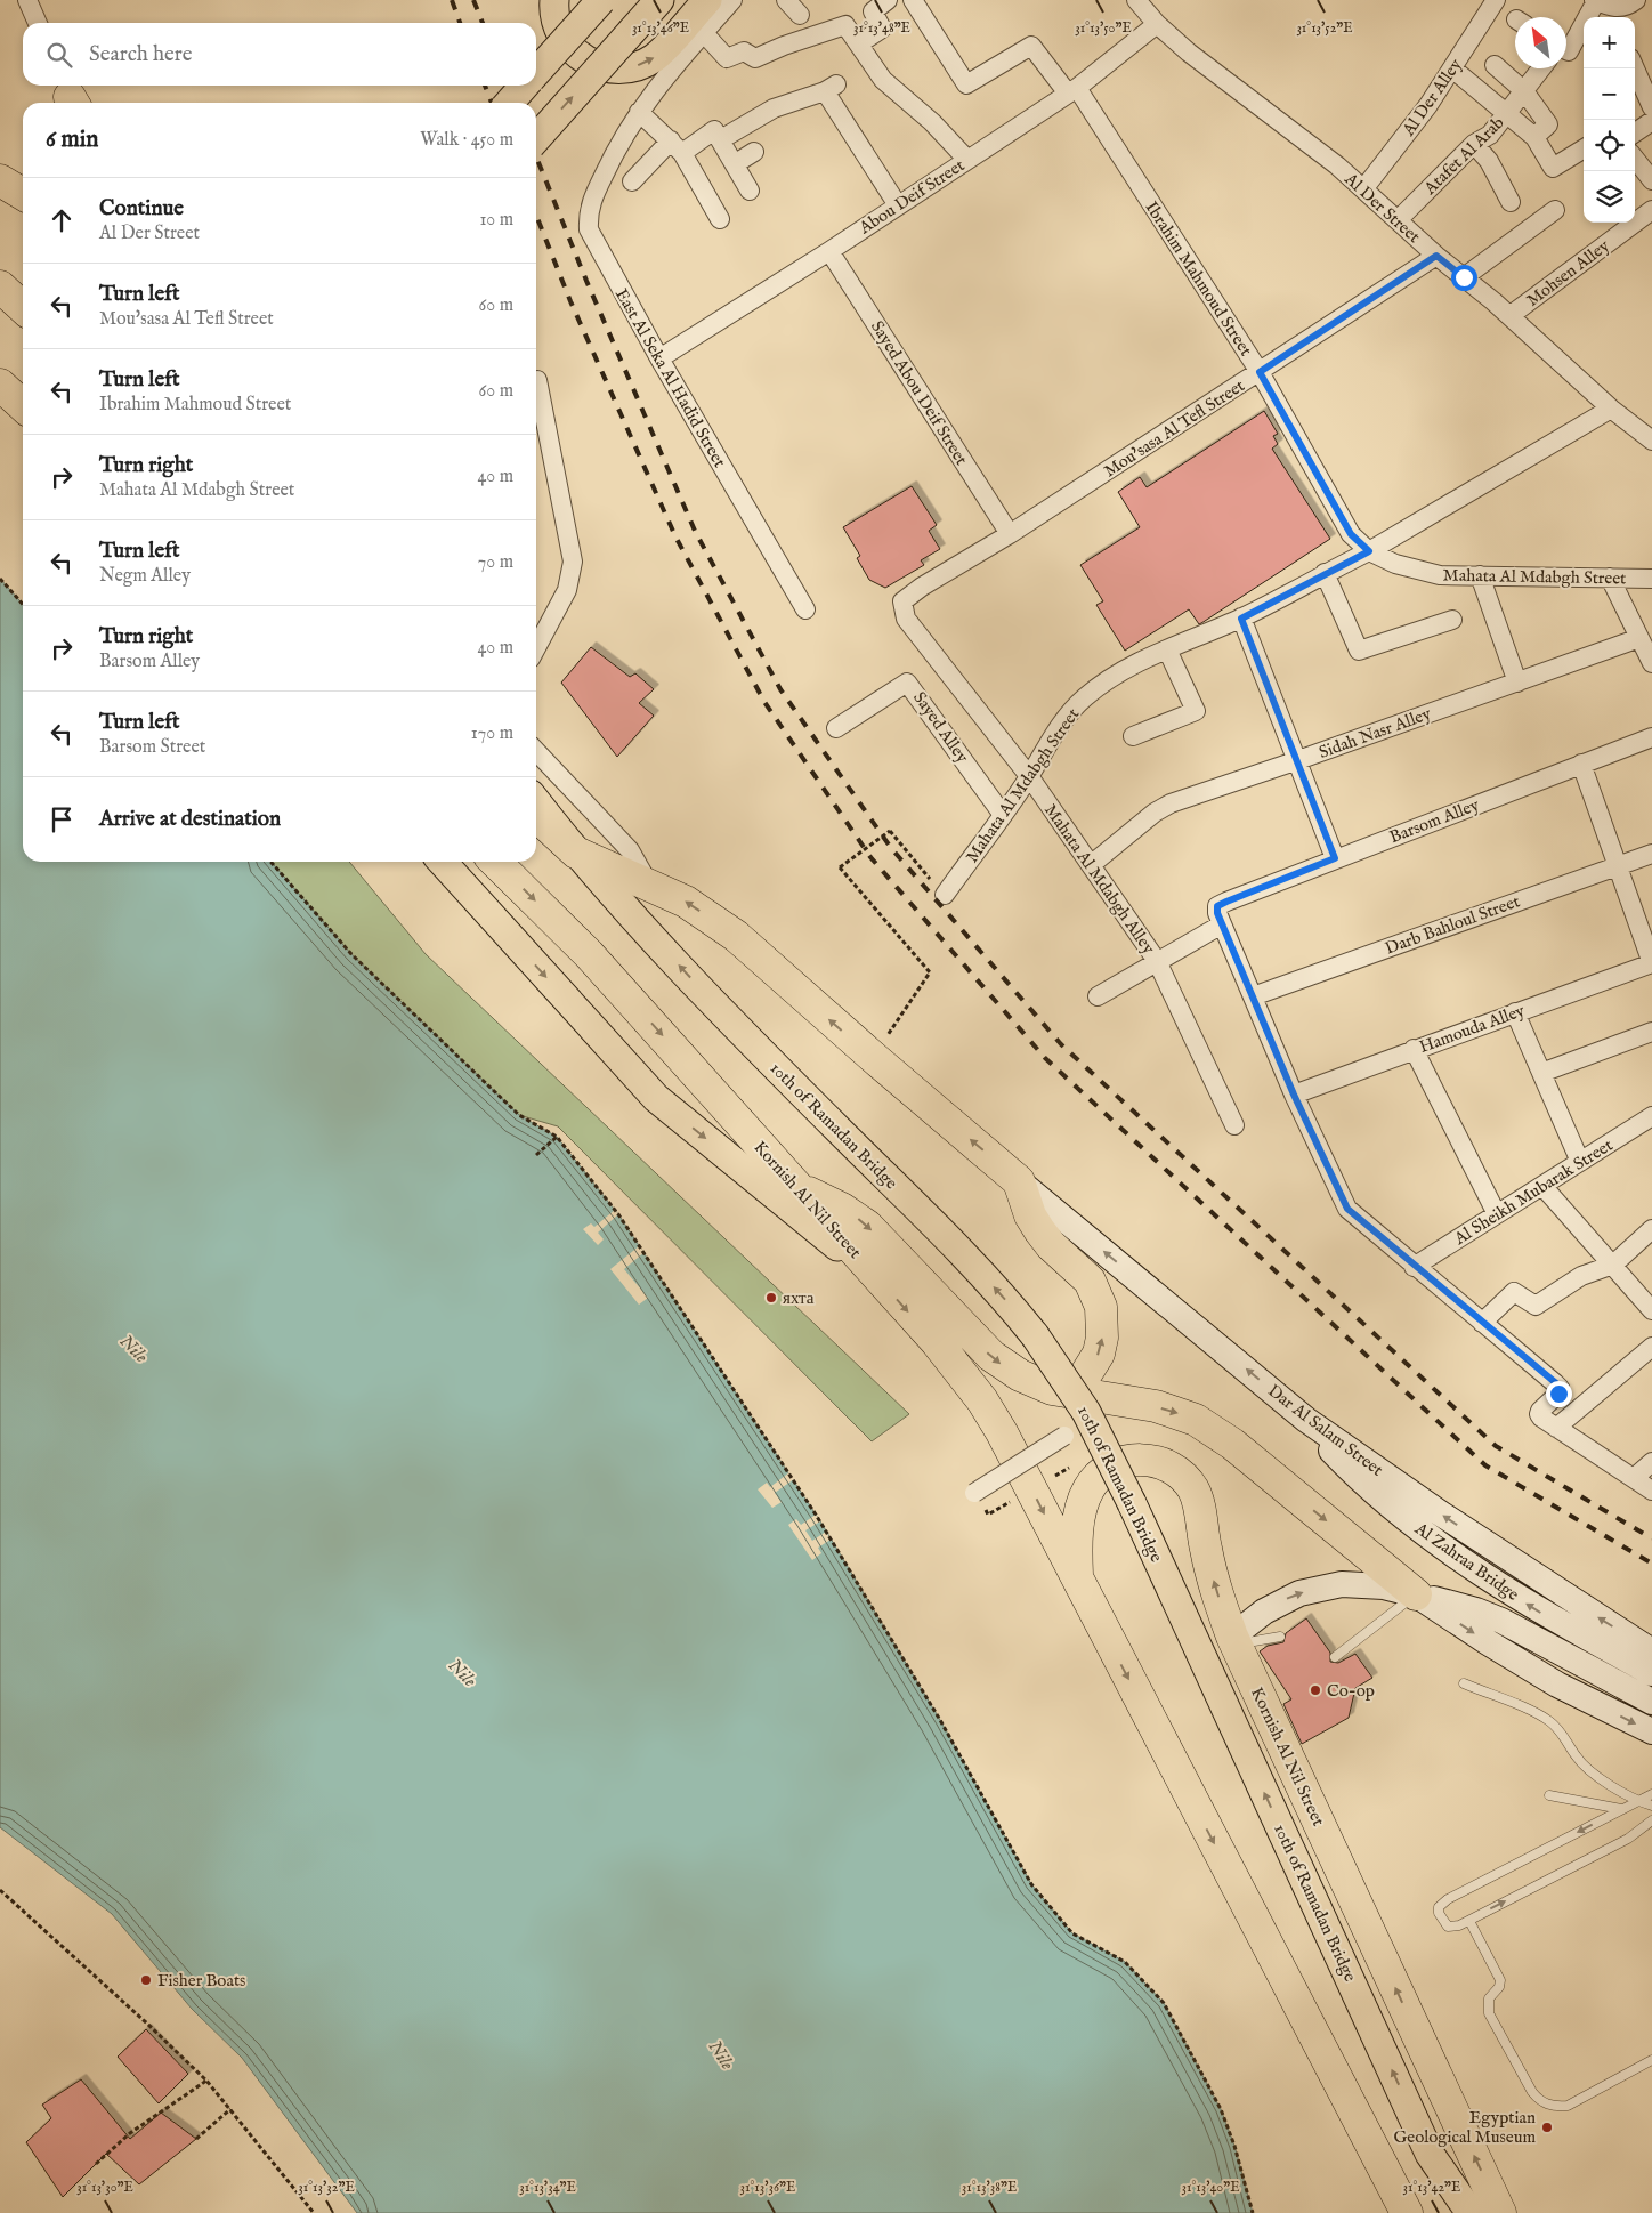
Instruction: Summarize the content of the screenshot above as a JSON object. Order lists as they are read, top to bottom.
{
  "streets": {
    "highway": ["Kornish Al Nil Street"],
    "main road": ["10th of Ramadan Bridge", "Dar Al Salam Street", "Al Zahraa Bridge"],
    "street": [
      "Al Der Alley",
      "Atafet Al Arab",
      "Abou Deif Street",
      "Al Der Street",
      "Mohsen Alley",
      "Ibrahim Mahmoud Street",
      "East Al Seka Al Hadid Street",
      "Sayed Abou Deif Street",
      "Mou'sasa Al Tefl Street",
      "Mahata Al Mdabgh Street",
      "Sayed Alley",
      "Sidah Nasr Alley",
      "Barsom Alley",
      "Mahata Al Mdabgh Alley",
      "Darb Bahloul Street",
      "Hamouda Alley",
      "Al Sheikh Mubarak Street"
    ]
  },
  "crossings": [
    ["Al Der Alley", "Al Der Street"],
    ["Atafet Al Arab", "Al Der Street"],
    ["Abou Deif Street", "Al Der Street"],
    ["Abou Deif Street", "Ibrahim Mahmoud Street"],
    ["Abou Deif Street", "East Al Seka Al Hadid Street"],
    ["Abou Deif Street", "Sayed Abou Deif Street"],
    ["Al Der Street", "Mohsen Alley"],
    ["Al Der Street", "Mou'sasa Al Tefl Street"],
    ["Ibrahim Mahmoud Street", "Mou'sasa Al Tefl Street"],
    ["Ibrahim Mahmoud Street", "Mahata Al Mdabgh Street"],
    ["Sayed Abou Deif Street", "Mou'sasa Al Tefl Street"],
    ["Mou'sasa Al Tefl Street", "Mahata Al Mdabgh Alley"],
    ["Mahata Al Mdabgh Street", "Sayed Alley"],
    ["Mahata Al Mdabgh Street", "Mahata Al Mdabgh Alley"],
    ["Sidah Nasr Alley", "Mahata Al Mdabgh Alley"],
    ["Dar Al Salam Street", "Al Zahraa Bridge"]
  ],
  "one_way": ["Dar Al Salam Street"],
  "water": ["Nile"],
  "places": [
    "яхта",
    "Co-op",
    "Fisher Boats",
    "Egyptian Geological Museum"
  ],
  "north": "top left",
  "page": {
    "map_buttons": ["+", "−"],
    "search": "Search here",
    "heading": ["6 min", "Walk · 450 m"],
    "list": [
      ["Continue", "Al Der Street", "10 m"],
      ["Turn left", "Mou'sasa Al Tefl Street", "60 m"],
      ["Turn left", "Ibrahim Mahmoud Street", "60 m"],
      ["Turn right", "Mahata Al Mdabgh Street", "40 m"],
      ["Turn left", "Negm Alley", "70 m"],
      ["Turn right", "Barsom Alley", "40 m"],
      ["Turn left", "Barsom Street", "170 m"],
      "Arrive at destination"
    ]
  },
  "coordinates": [
    "31°13'46\"E",
    "31°13'48\"E",
    "31°13'50\"E",
    "31°13'52\"E",
    "31°13'30\"E",
    "31°13'32\"E",
    "31°13'34\"E",
    "31°13'36\"E",
    "31°13'38\"E",
    "31°13'40\"E",
    "31°13'42\"E"
  ]
}
